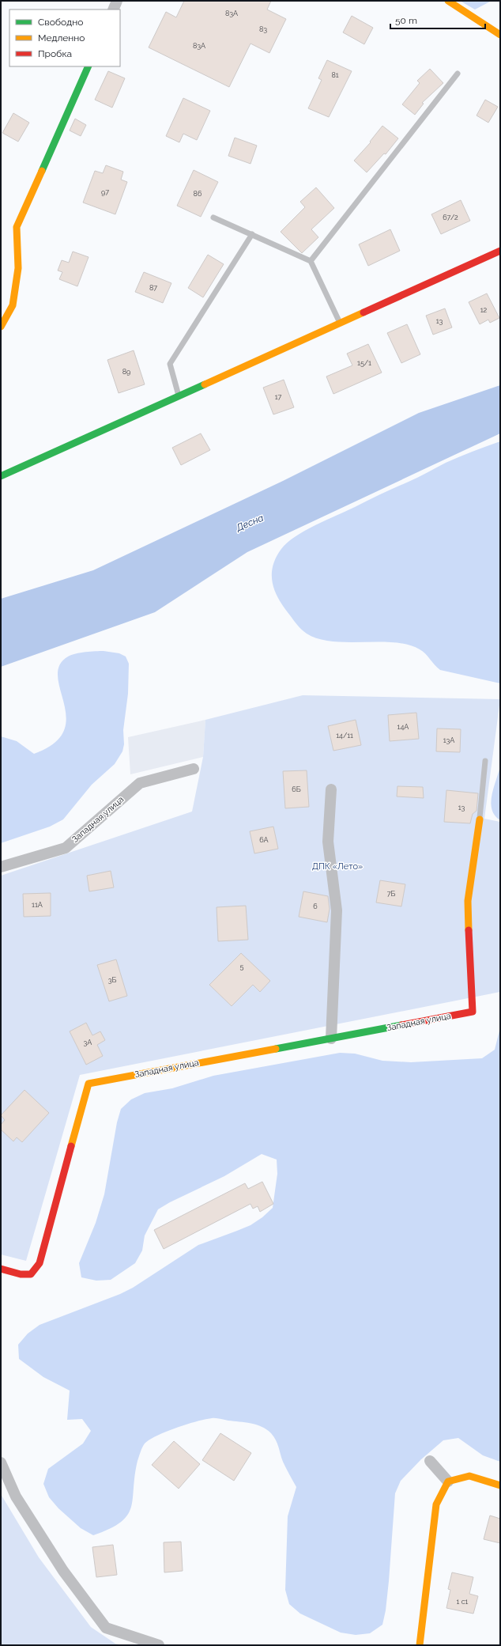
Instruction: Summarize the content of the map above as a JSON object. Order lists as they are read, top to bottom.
{
  "streets": {
    "street": ["Западная улица"]
  },
  "water": ["Десна"],
  "parks": ["ДПК «Лето»"],
  "house_numbers": [
    "83А",
    "83",
    "83А",
    "81",
    "97",
    "86",
    "67/2",
    "87",
    "12",
    "13",
    "15/1",
    "89",
    "17",
    "14А",
    "14/11",
    "13А",
    "6Б",
    "13",
    "6А",
    "7Б",
    "11А",
    "6",
    "5",
    "3Б",
    "3А",
    "1 с1"
  ],
  "legend": ["Свободно", "Медленно", "Пробка"],
  "scale_bar": "50 m"
}
